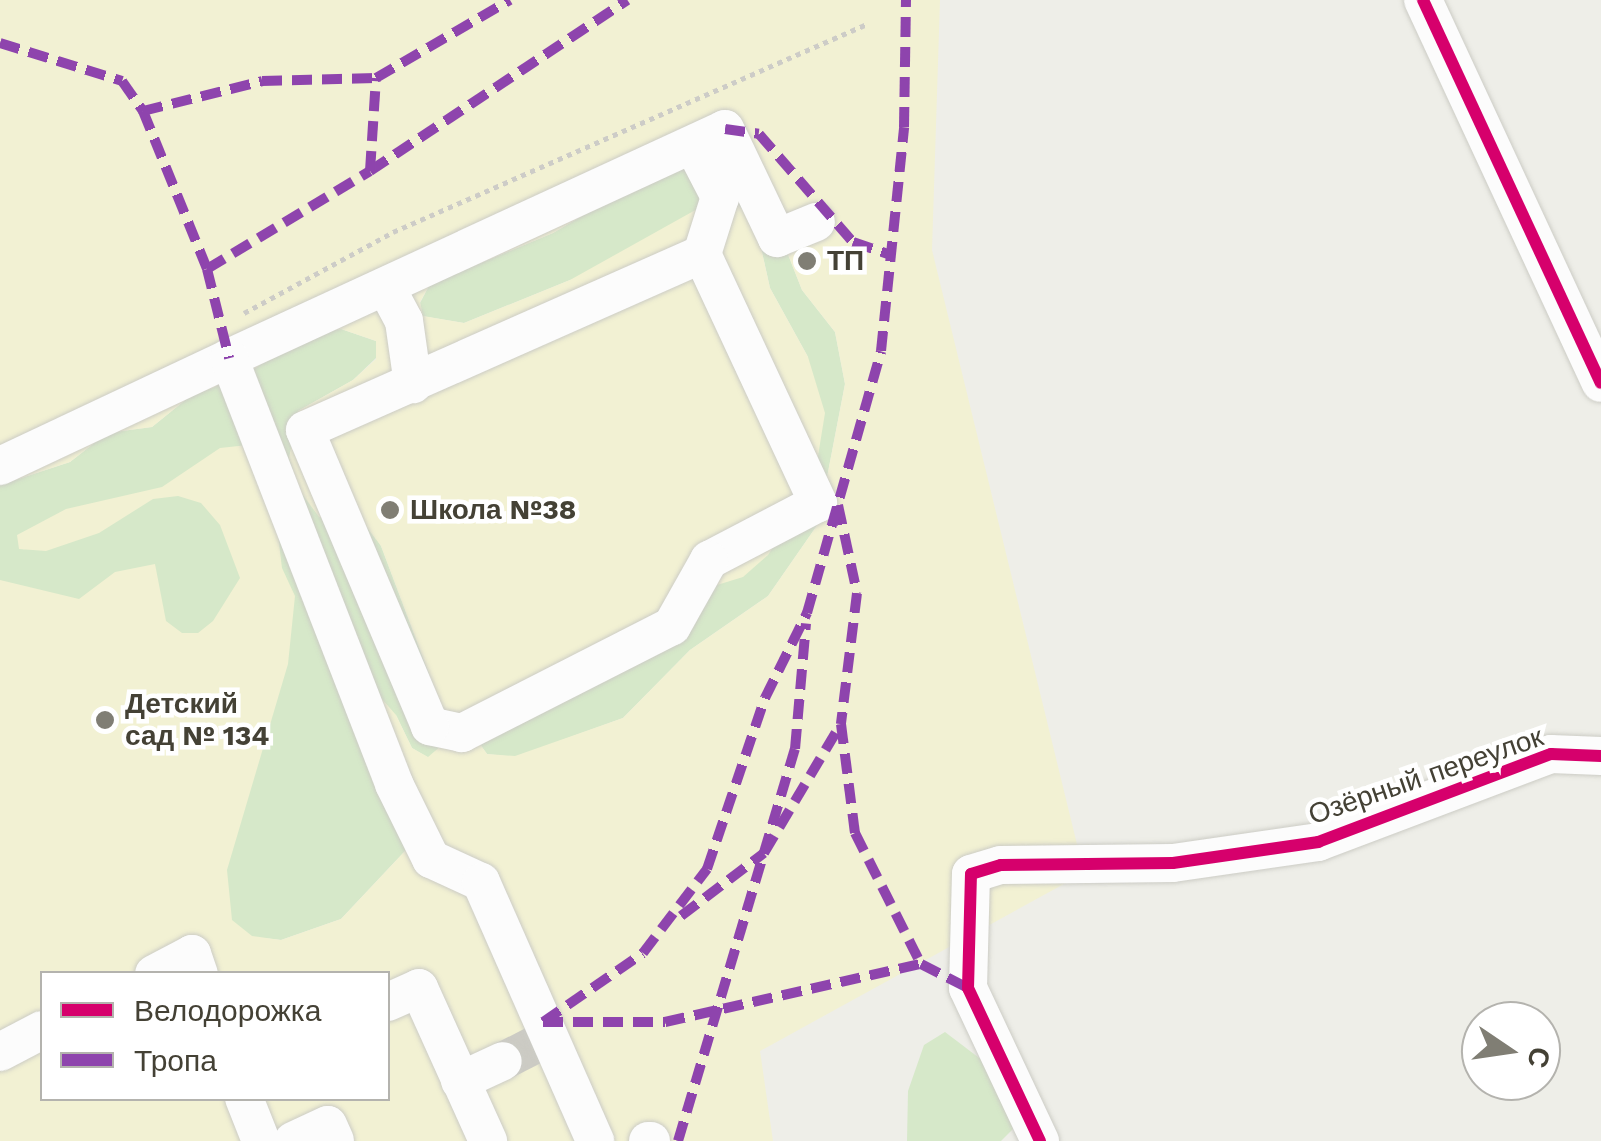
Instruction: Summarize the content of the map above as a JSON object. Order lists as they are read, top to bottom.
{
  "streets": {
    "street": ["Озёрный переулок"]
  },
  "places": ["ТП", "Школа №38", "Детский сад № 134"],
  "legend": ["Велодорожка", "Тропа"],
  "north": "right"
}
